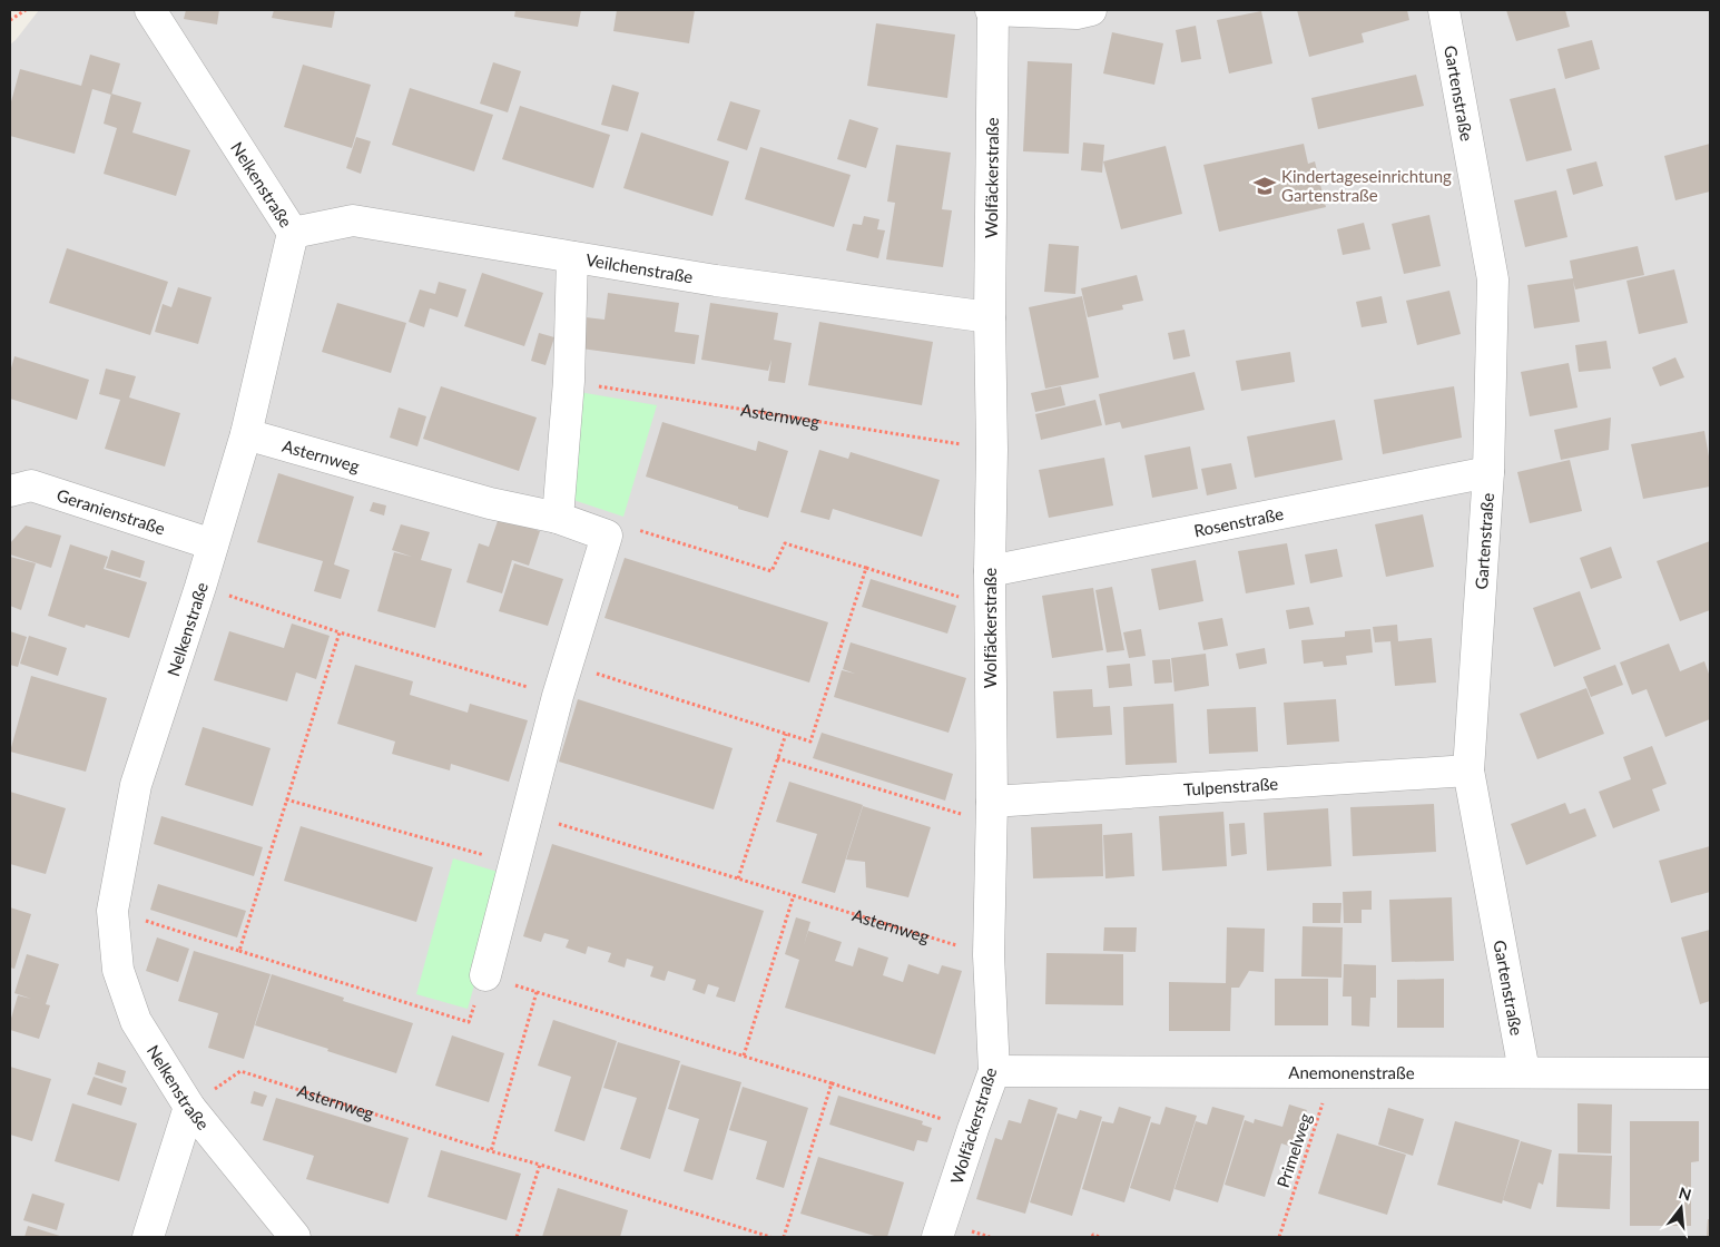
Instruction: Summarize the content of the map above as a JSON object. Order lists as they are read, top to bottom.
{
  "streets": {
    "street": [
      "Gartenstraße",
      "Wolfäckerstraße",
      "Nelkenstraße",
      "Veilchenstraße",
      "Asternweg",
      "Geranienstraße",
      "Rosenstraße",
      "Tulpenstraße",
      "Anemonenstraße"
    ],
    "path": ["Primelweg"]
  },
  "crossings": [
    ["Gartenstraße", "Rosenstraße"],
    ["Gartenstraße", "Tulpenstraße"],
    ["Gartenstraße", "Anemonenstraße"],
    ["Wolfäckerstraße", "Veilchenstraße"],
    ["Wolfäckerstraße", "Asternweg"],
    ["Wolfäckerstraße", "Rosenstraße"],
    ["Wolfäckerstraße", "Tulpenstraße"],
    ["Wolfäckerstraße", "Anemonenstraße"],
    ["Nelkenstraße", "Veilchenstraße"],
    ["Nelkenstraße", "Asternweg"],
    ["Nelkenstraße", "Geranienstraße"],
    ["Anemonenstraße", "Primelweg"]
  ],
  "places": {
    "school or university": ["Kindertageseinrichtung Gartenstraße"]
  },
  "north": "top"
}
